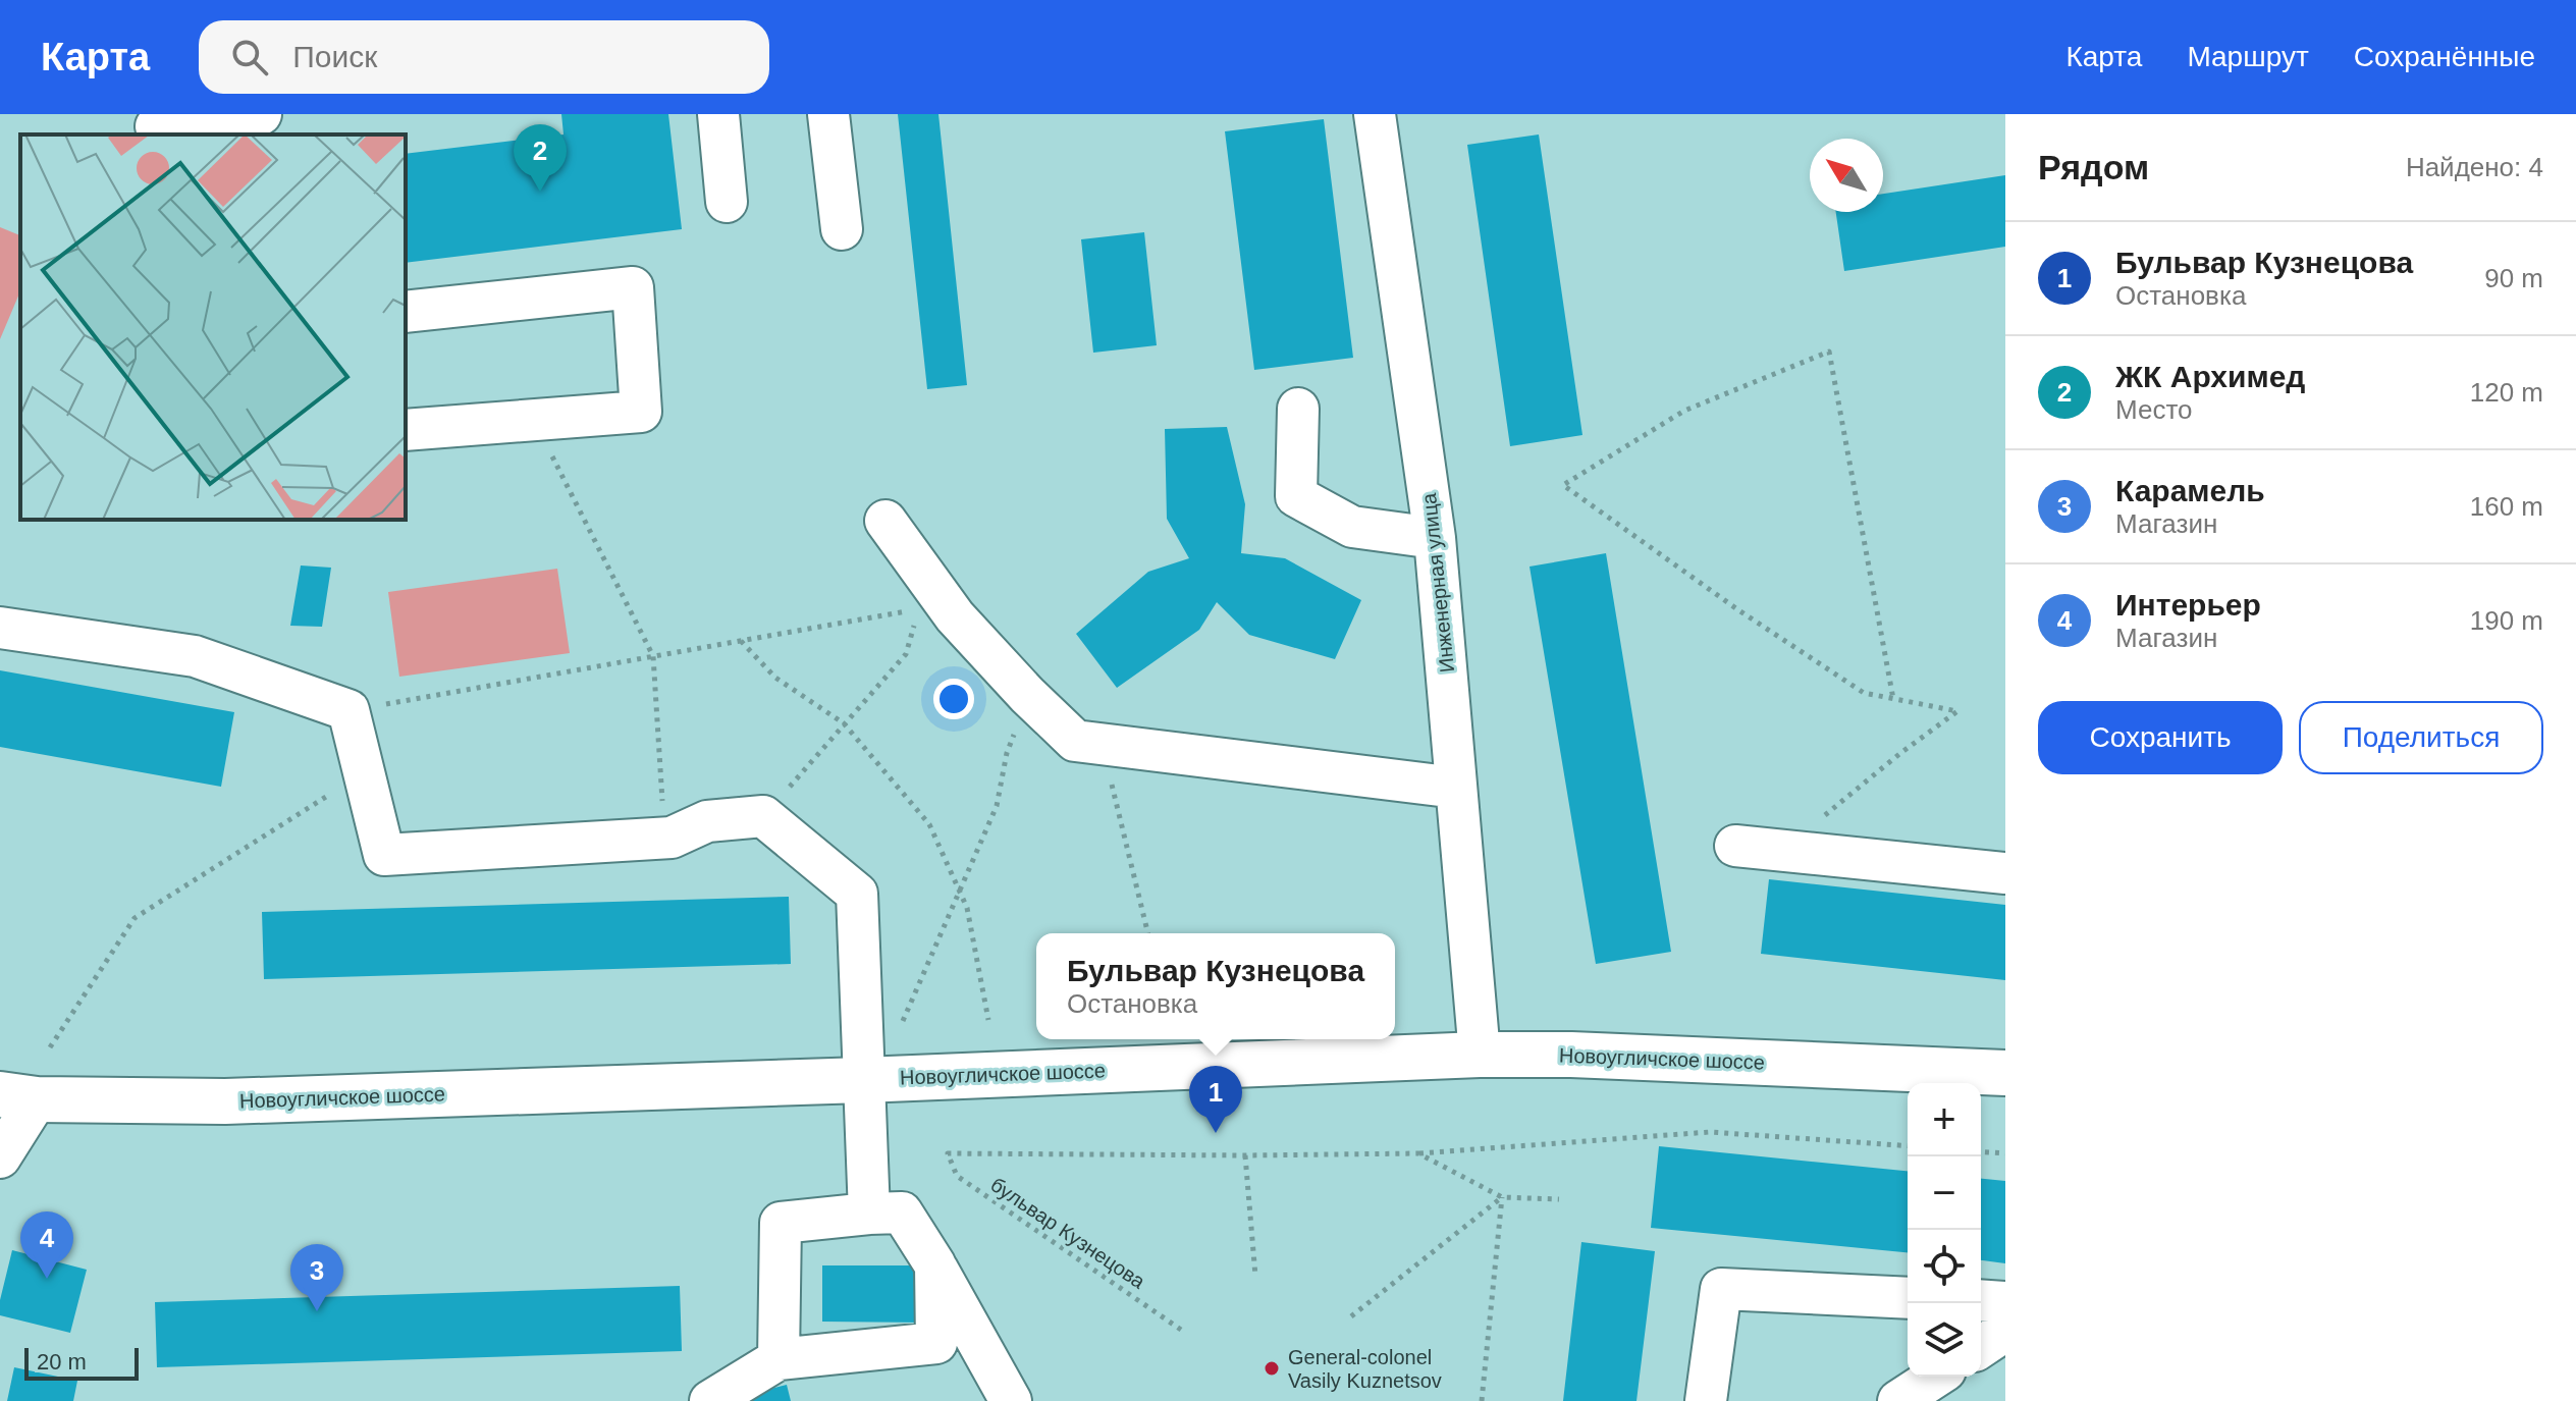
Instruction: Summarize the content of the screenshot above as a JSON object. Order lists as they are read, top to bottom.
{
  "streets": {
    "main road": ["Новоугличское шоссе"],
    "street": ["Инженерная улица"],
    "path": ["бульвар Кузнецова"]
  },
  "crossings": [
    ["Инженерная улица", "Новоугличское шоссе"]
  ],
  "places": ["General-colonel Vasily Kuznetsov"],
  "scale_bar": "20 m",
  "north": "top left",
  "page": {
    "header": "Карта",
    "search": "Поиск",
    "nav": ["Карта", "Маршрут", "Сохранённые"],
    "heading": ["Рядом", "Найдено: 4"],
    "pins": [
      "2",
      "1",
      "4",
      "3"
    ],
    "list": [
      {
        "mark": "1",
        "name": "Бульвар Кузнецова",
        "note": "Остановка",
        "value": "90 m"
      },
      {
        "mark": "2",
        "name": "ЖК Архимед",
        "note": "Место",
        "value": "120 m"
      },
      {
        "mark": "3",
        "name": "Карамель",
        "note": "Магазин",
        "value": "160 m"
      },
      {
        "mark": "4",
        "name": "Интерьер",
        "note": "Магазин",
        "value": "190 m"
      }
    ],
    "buttons": ["Сохранить", "Поделиться"],
    "popup": ["Бульвар Кузнецова", "Остановка"],
    "map_buttons": ["+", "−"],
    "scale": "20 m"
  }
}
